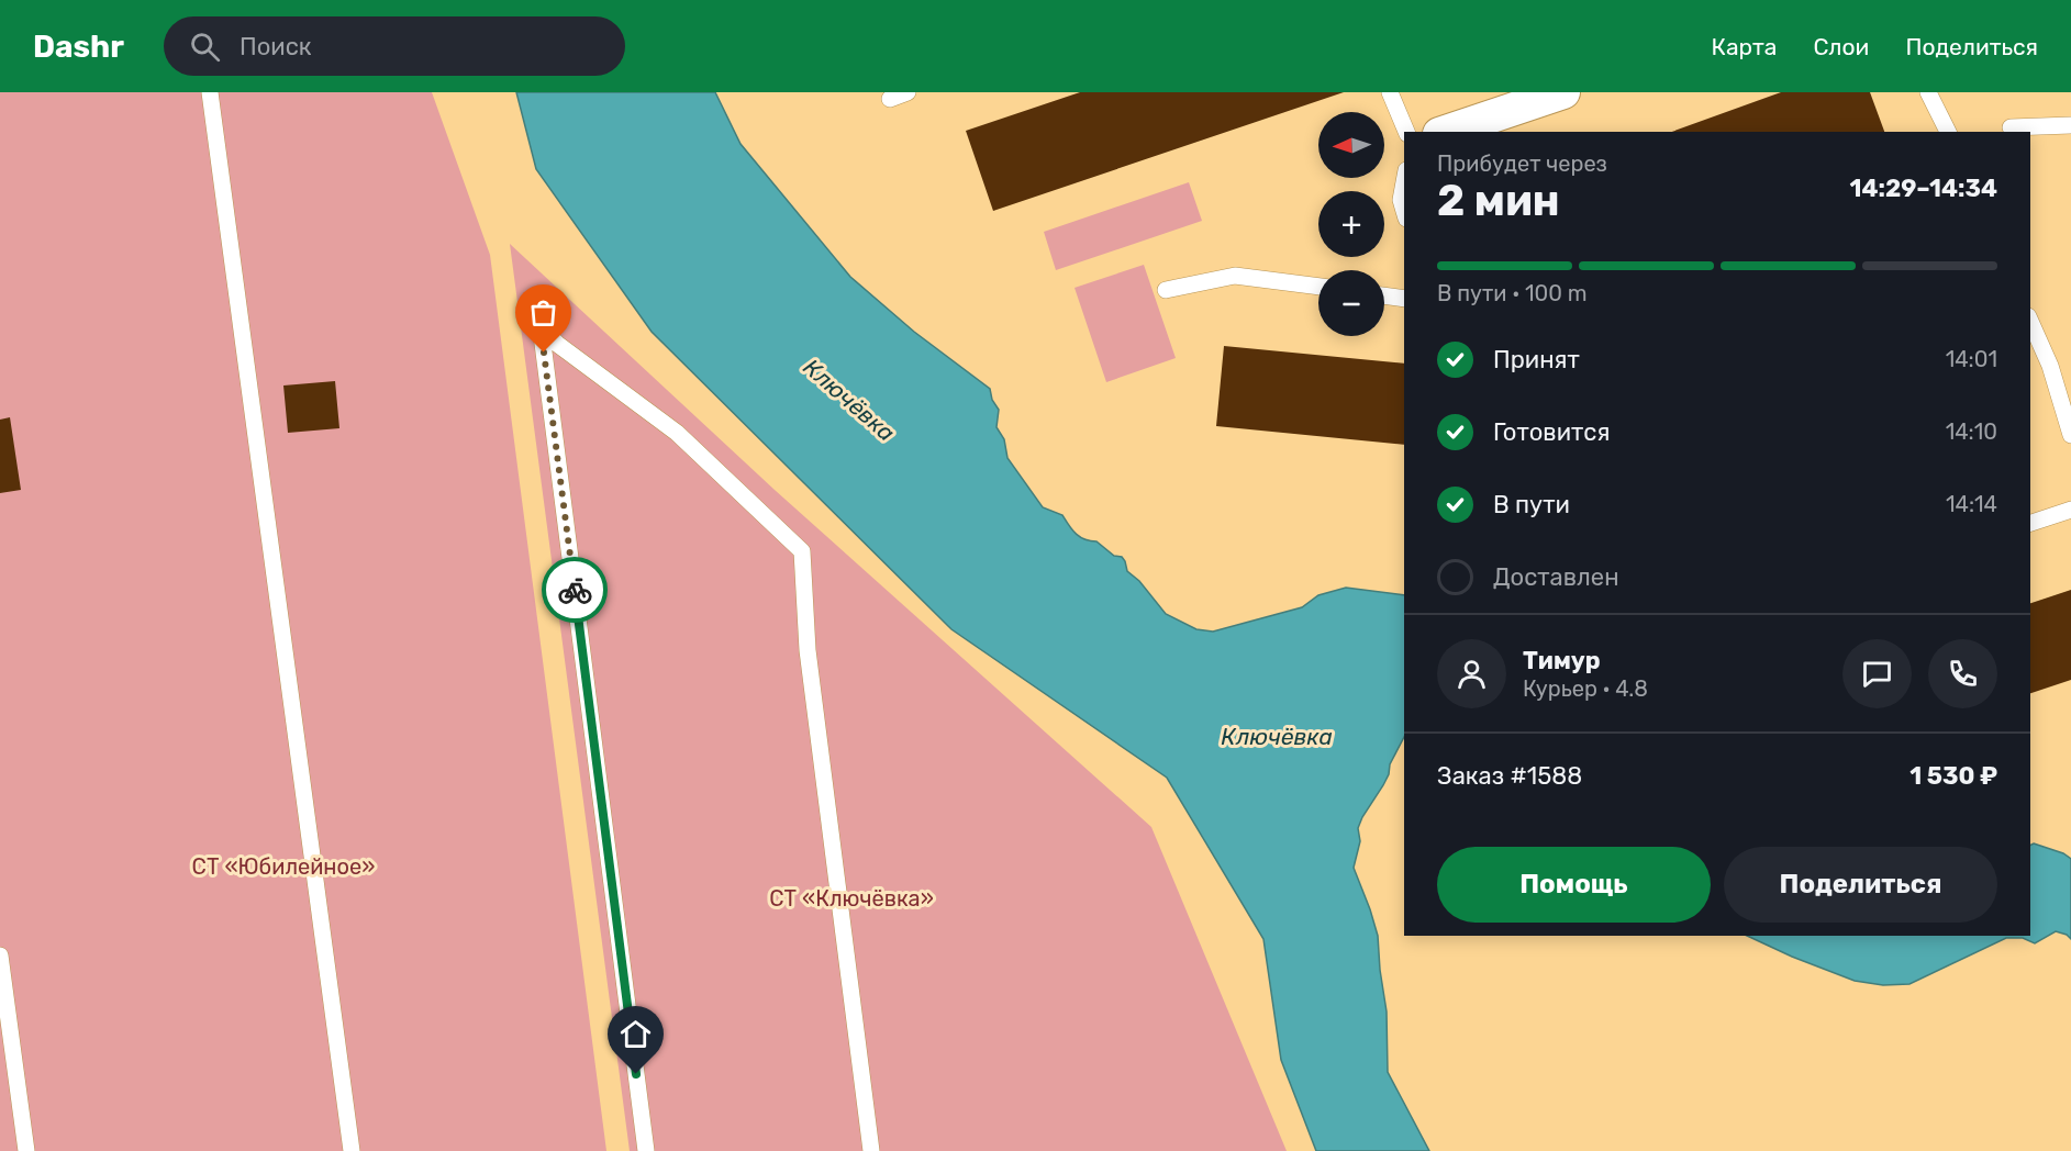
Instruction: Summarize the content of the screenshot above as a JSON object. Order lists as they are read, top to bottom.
{
  "water": ["Ключёвка"],
  "parks": ["СТ «Юбилейное»", "СТ «Ключёвка»"],
  "north": "left",
  "page": {
    "header": "Dashr",
    "search": "Поиск",
    "nav": ["Карта", "Слои", "Поделиться"],
    "map_buttons": ["+", "−"],
    "heading": ["2 мин", "Прибудет через", "14:29–14:34"],
    "panel": [
      "Тимур",
      "Курьер · 4.8",
      "Заказ #1588",
      "1 530 ₽"
    ],
    "bar": "В пути · 100 m",
    "list": [
      ["Принят", "14:01"],
      ["Готовится", "14:10"],
      ["В пути", "14:14"],
      "Доставлен"
    ],
    "buttons": ["Помощь", "Поделиться"]
  }
}
